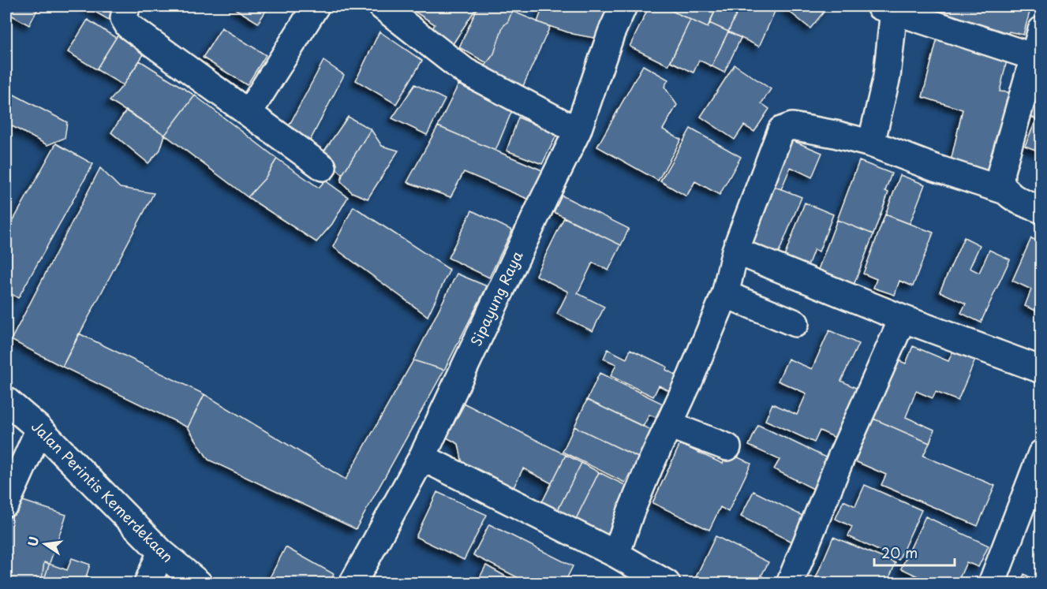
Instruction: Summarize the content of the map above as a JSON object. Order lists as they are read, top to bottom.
{
  "streets": {
    "street": ["Sipayung Raya", "Jalan Perintis Kemerdekaan"]
  },
  "scale_bar": "20 m",
  "north": "left"
}
